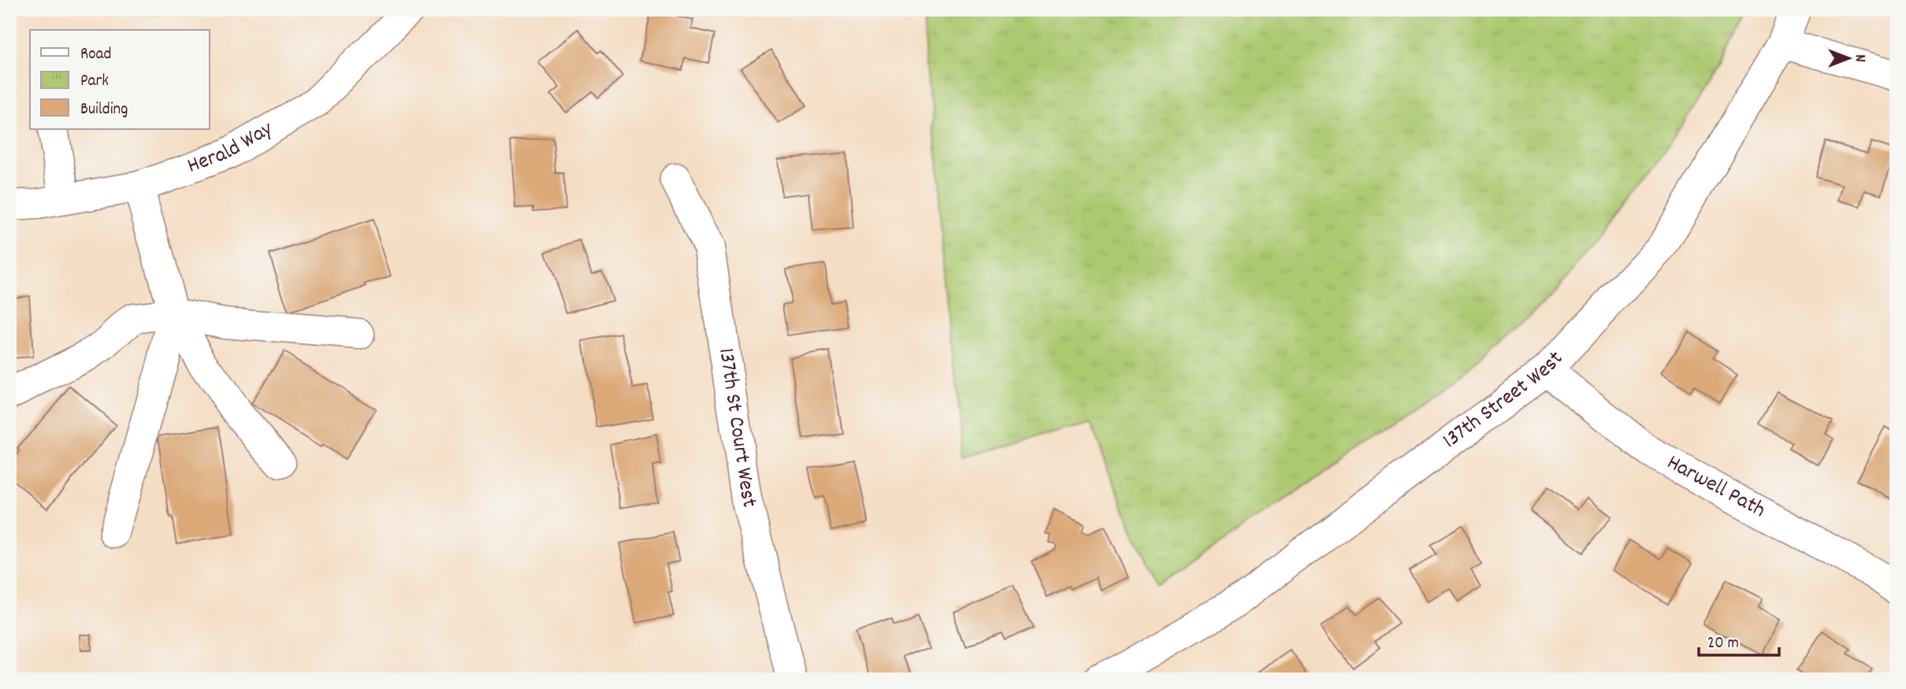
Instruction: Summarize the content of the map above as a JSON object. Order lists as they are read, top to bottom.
{
  "streets": {
    "street": [
      "Herald Way",
      "137th Street West",
      "137th St Court West",
      "Harwell Path"
    ]
  },
  "crossings": [
    ["137th Street West", "Harwell Path"]
  ],
  "legend": ["Road", "Park", "Building"],
  "scale_bar": "20 m",
  "north": "right"
}
